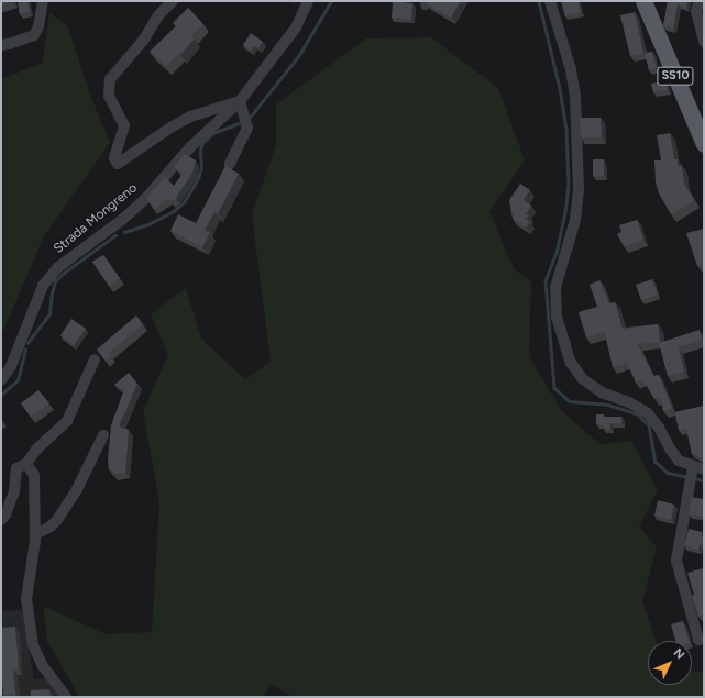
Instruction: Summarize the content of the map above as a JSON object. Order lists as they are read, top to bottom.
{
  "streets": {
    "main road": ["SS10"],
    "street": ["Strada Mongreno"]
  },
  "north": "top right"
}
